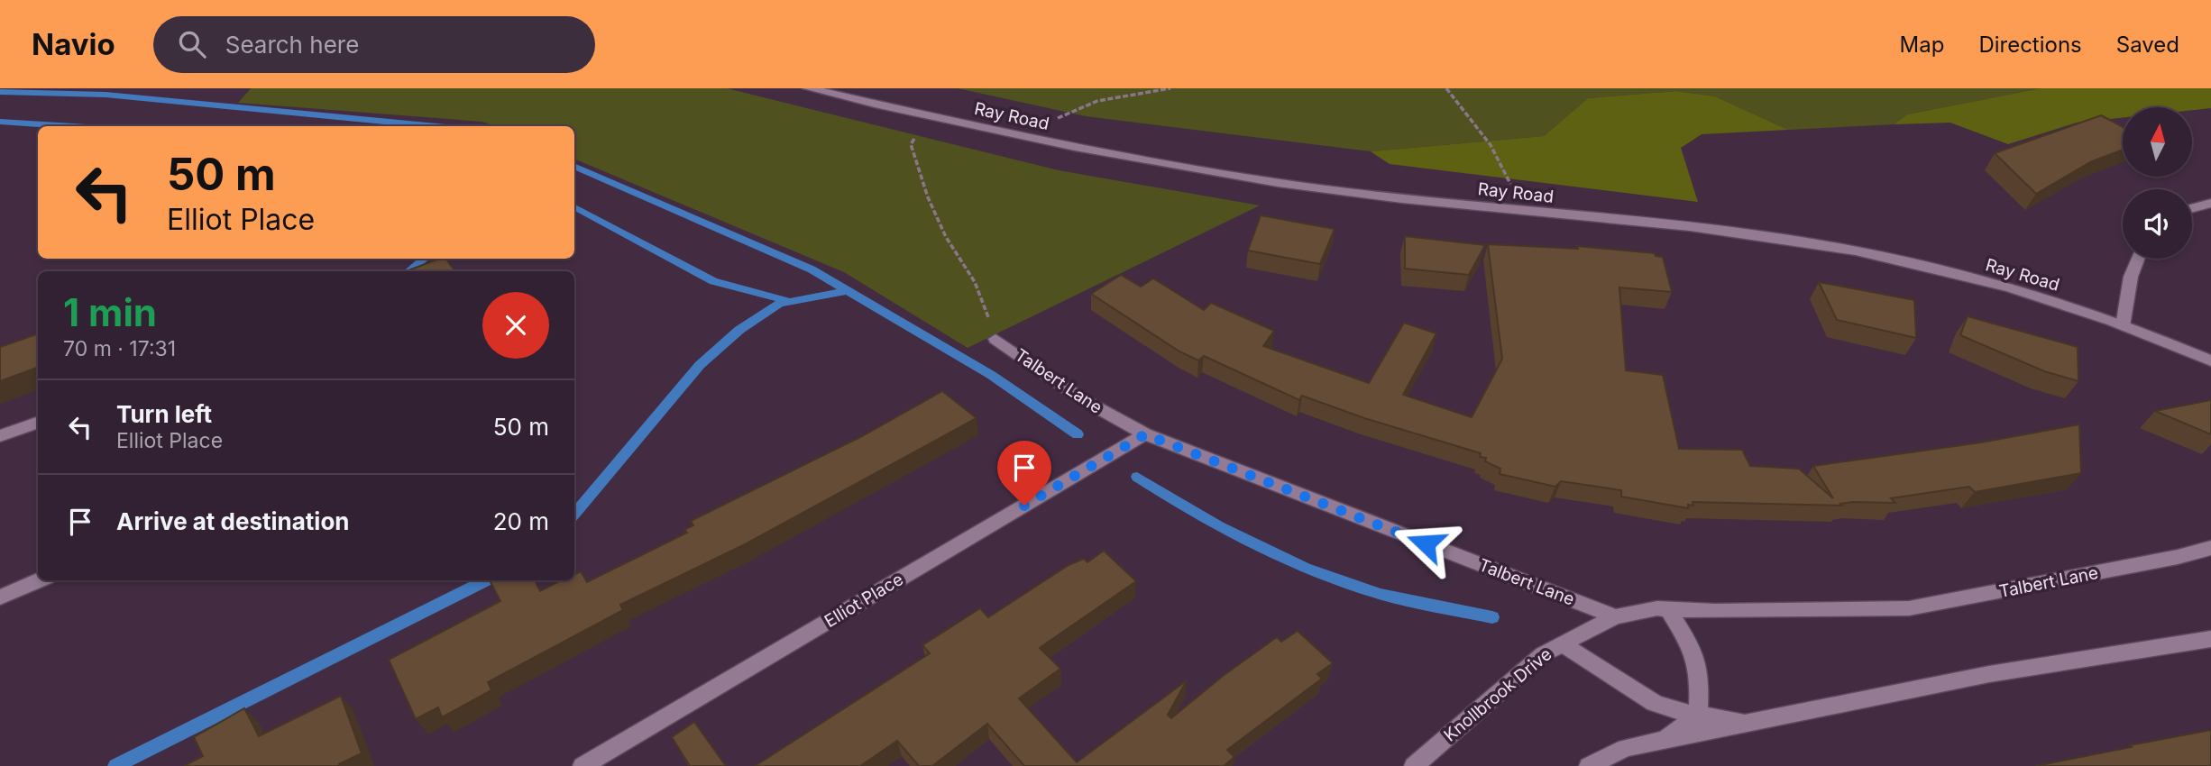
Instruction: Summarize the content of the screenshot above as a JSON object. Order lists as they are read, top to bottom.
{
  "streets": {
    "street": [
      "Ray Road",
      "Talbert Lane",
      "Elliot Place",
      "Knollbrook Drive"
    ]
  },
  "crossings": [
    ["Talbert Lane", "Elliot Place"],
    ["Talbert Lane", "Knollbrook Drive"]
  ],
  "north": "top",
  "page": {
    "header": "Navio",
    "search": "Search here",
    "nav": ["Map", "Directions", "Saved"],
    "turn": ["50 m", "Elliot Place"],
    "heading": ["1 min", "70 m · 17:31"],
    "list": [
      {
        "name": "Turn left",
        "note": "Elliot Place",
        "value": "50 m"
      },
      {
        "name": "Arrive at destination",
        "value": "20 m"
      }
    ]
  }
}
